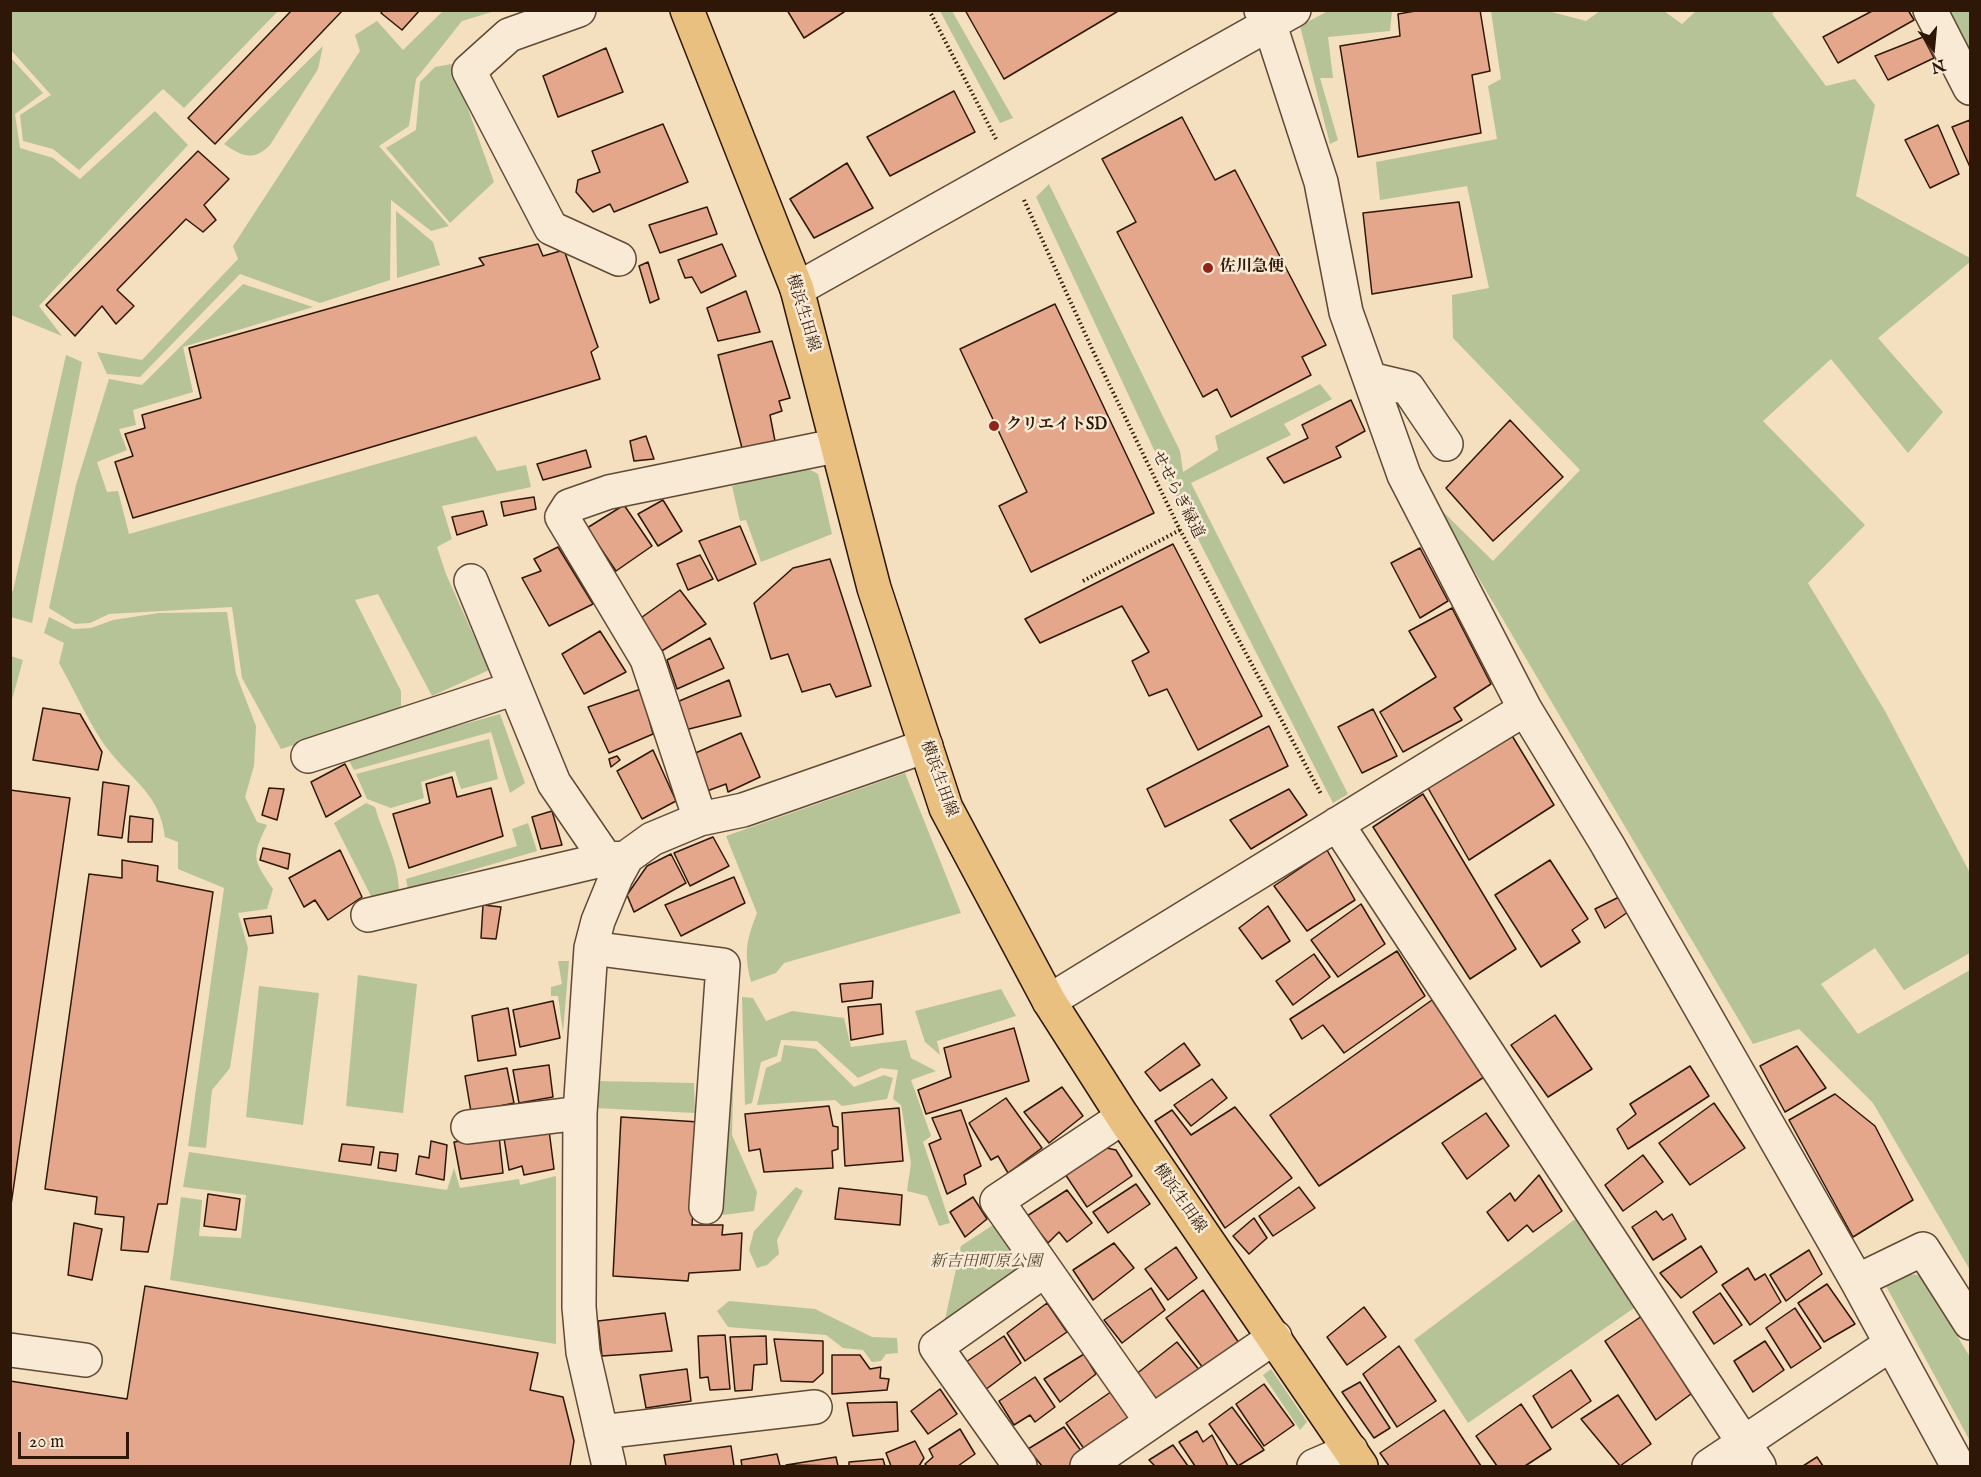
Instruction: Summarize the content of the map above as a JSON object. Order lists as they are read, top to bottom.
{
  "streets": {
    "main road": ["横浜生田線"],
    "path": ["せせらぎ緑道"]
  },
  "parks": ["新吉田町原公園"],
  "places": ["佐川急便", "クリエイトSD"],
  "scale_bar": "20 m",
  "north": "bottom"
}
